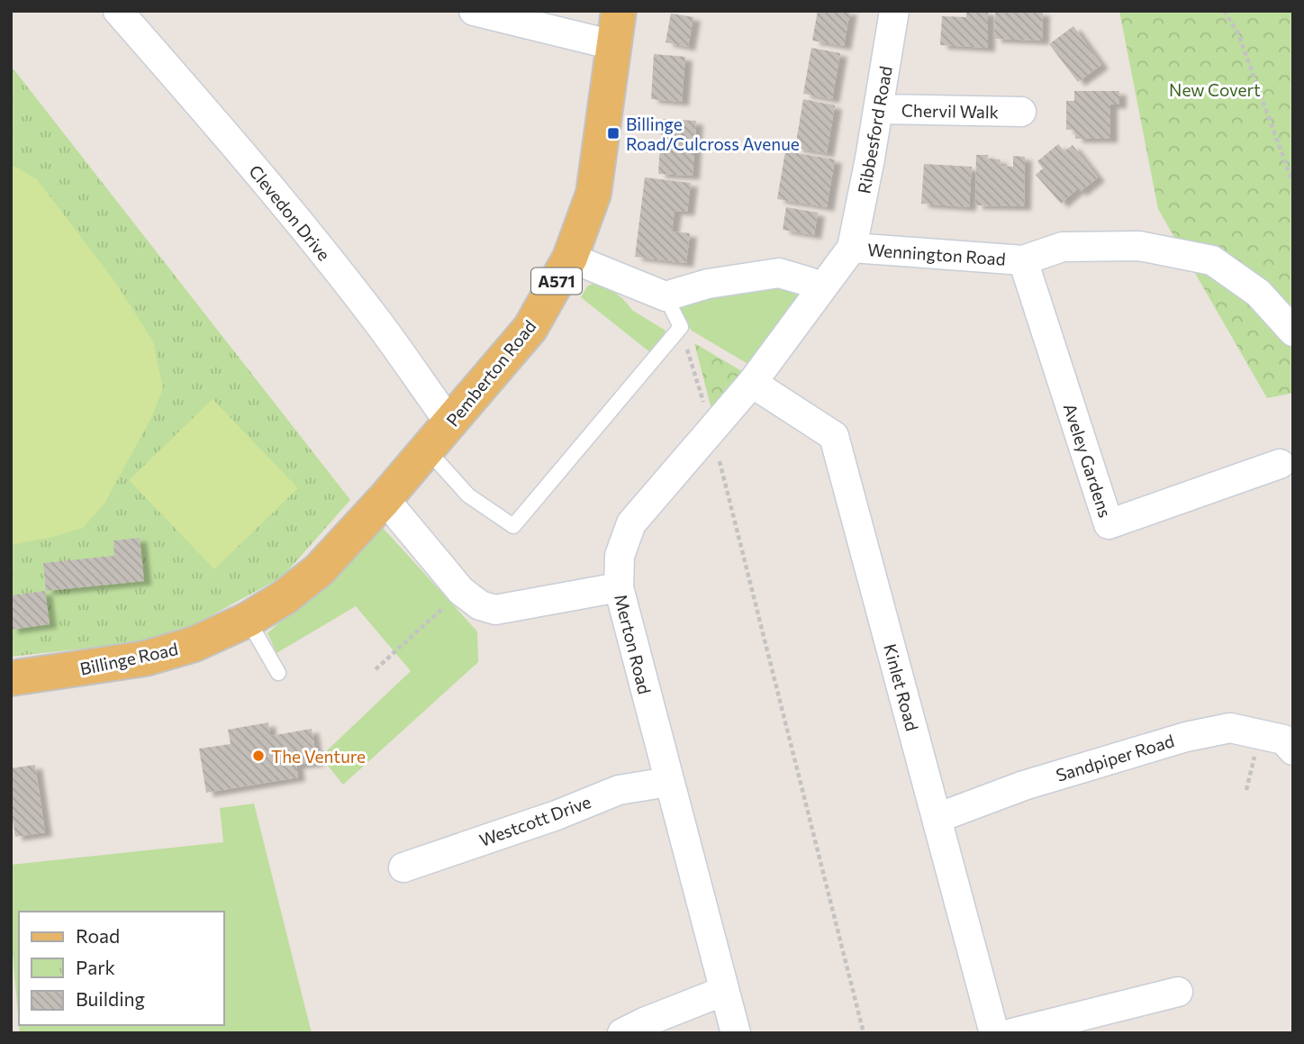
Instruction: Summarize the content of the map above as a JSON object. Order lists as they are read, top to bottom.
{
  "streets": {
    "main road": ["A571", "Pemberton Road", "Billinge Road"],
    "street": [
      "Chervil Walk",
      "Ribbesford Road",
      "Clevedon Drive",
      "Wennington Road",
      "Aveley Gardens",
      "Merton Road",
      "Kinlet Road",
      "Sandpiper Road",
      "Westcott Drive"
    ]
  },
  "crossings": [
    ["Chervil Walk", "Ribbesford Road"],
    ["Ribbesford Road", "Wennington Road"],
    ["Ribbesford Road", "Merton Road"],
    ["Clevedon Drive", "Pemberton Road"],
    ["Wennington Road", "Aveley Gardens"],
    ["Wennington Road", "Merton Road"],
    ["Pemberton Road", "Billinge Road"],
    ["Merton Road", "Kinlet Road"],
    ["Merton Road", "Westcott Drive"],
    ["Kinlet Road", "Sandpiper Road"]
  ],
  "parks": ["New Covert"],
  "places": {
    "transit": ["Billinge Road/Culcross Avenue"],
    "other": ["The Venture"]
  },
  "legend": ["Road", "Park", "Building"]
}
